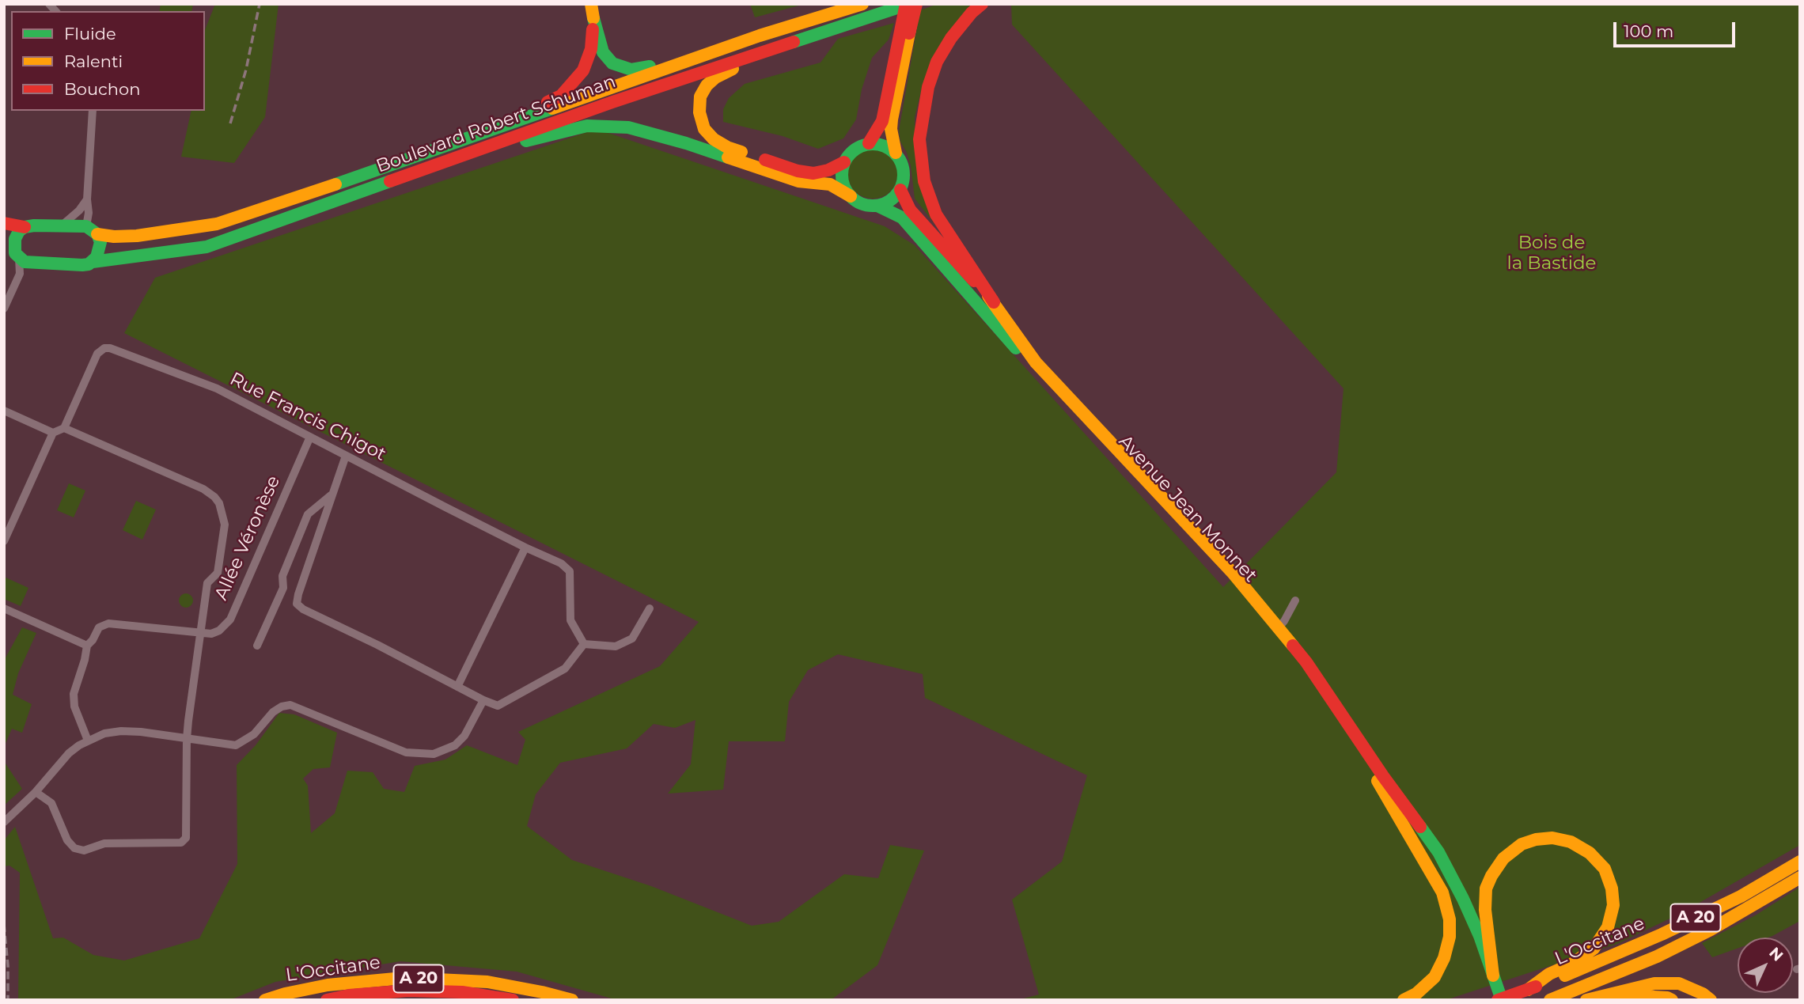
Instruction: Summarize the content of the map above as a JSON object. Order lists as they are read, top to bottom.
{
  "streets": {
    "main road": [
      "Boulevard Robert Schuman",
      "Avenue Jean Monnet",
      "A 20",
      "L'Occitane"
    ],
    "street": ["Rue Francis Chigot", "Allée Véronèse"]
  },
  "crossings": [
    ["Rue Francis Chigot", "Allée Véronèse"],
    ["Avenue Jean Monnet", "L'Occitane"]
  ],
  "parks": ["Bois de la Bastide"],
  "legend": ["Fluide", "Ralenti", "Bouchon"],
  "scale_bar": "100 m",
  "north": "top right"
}
